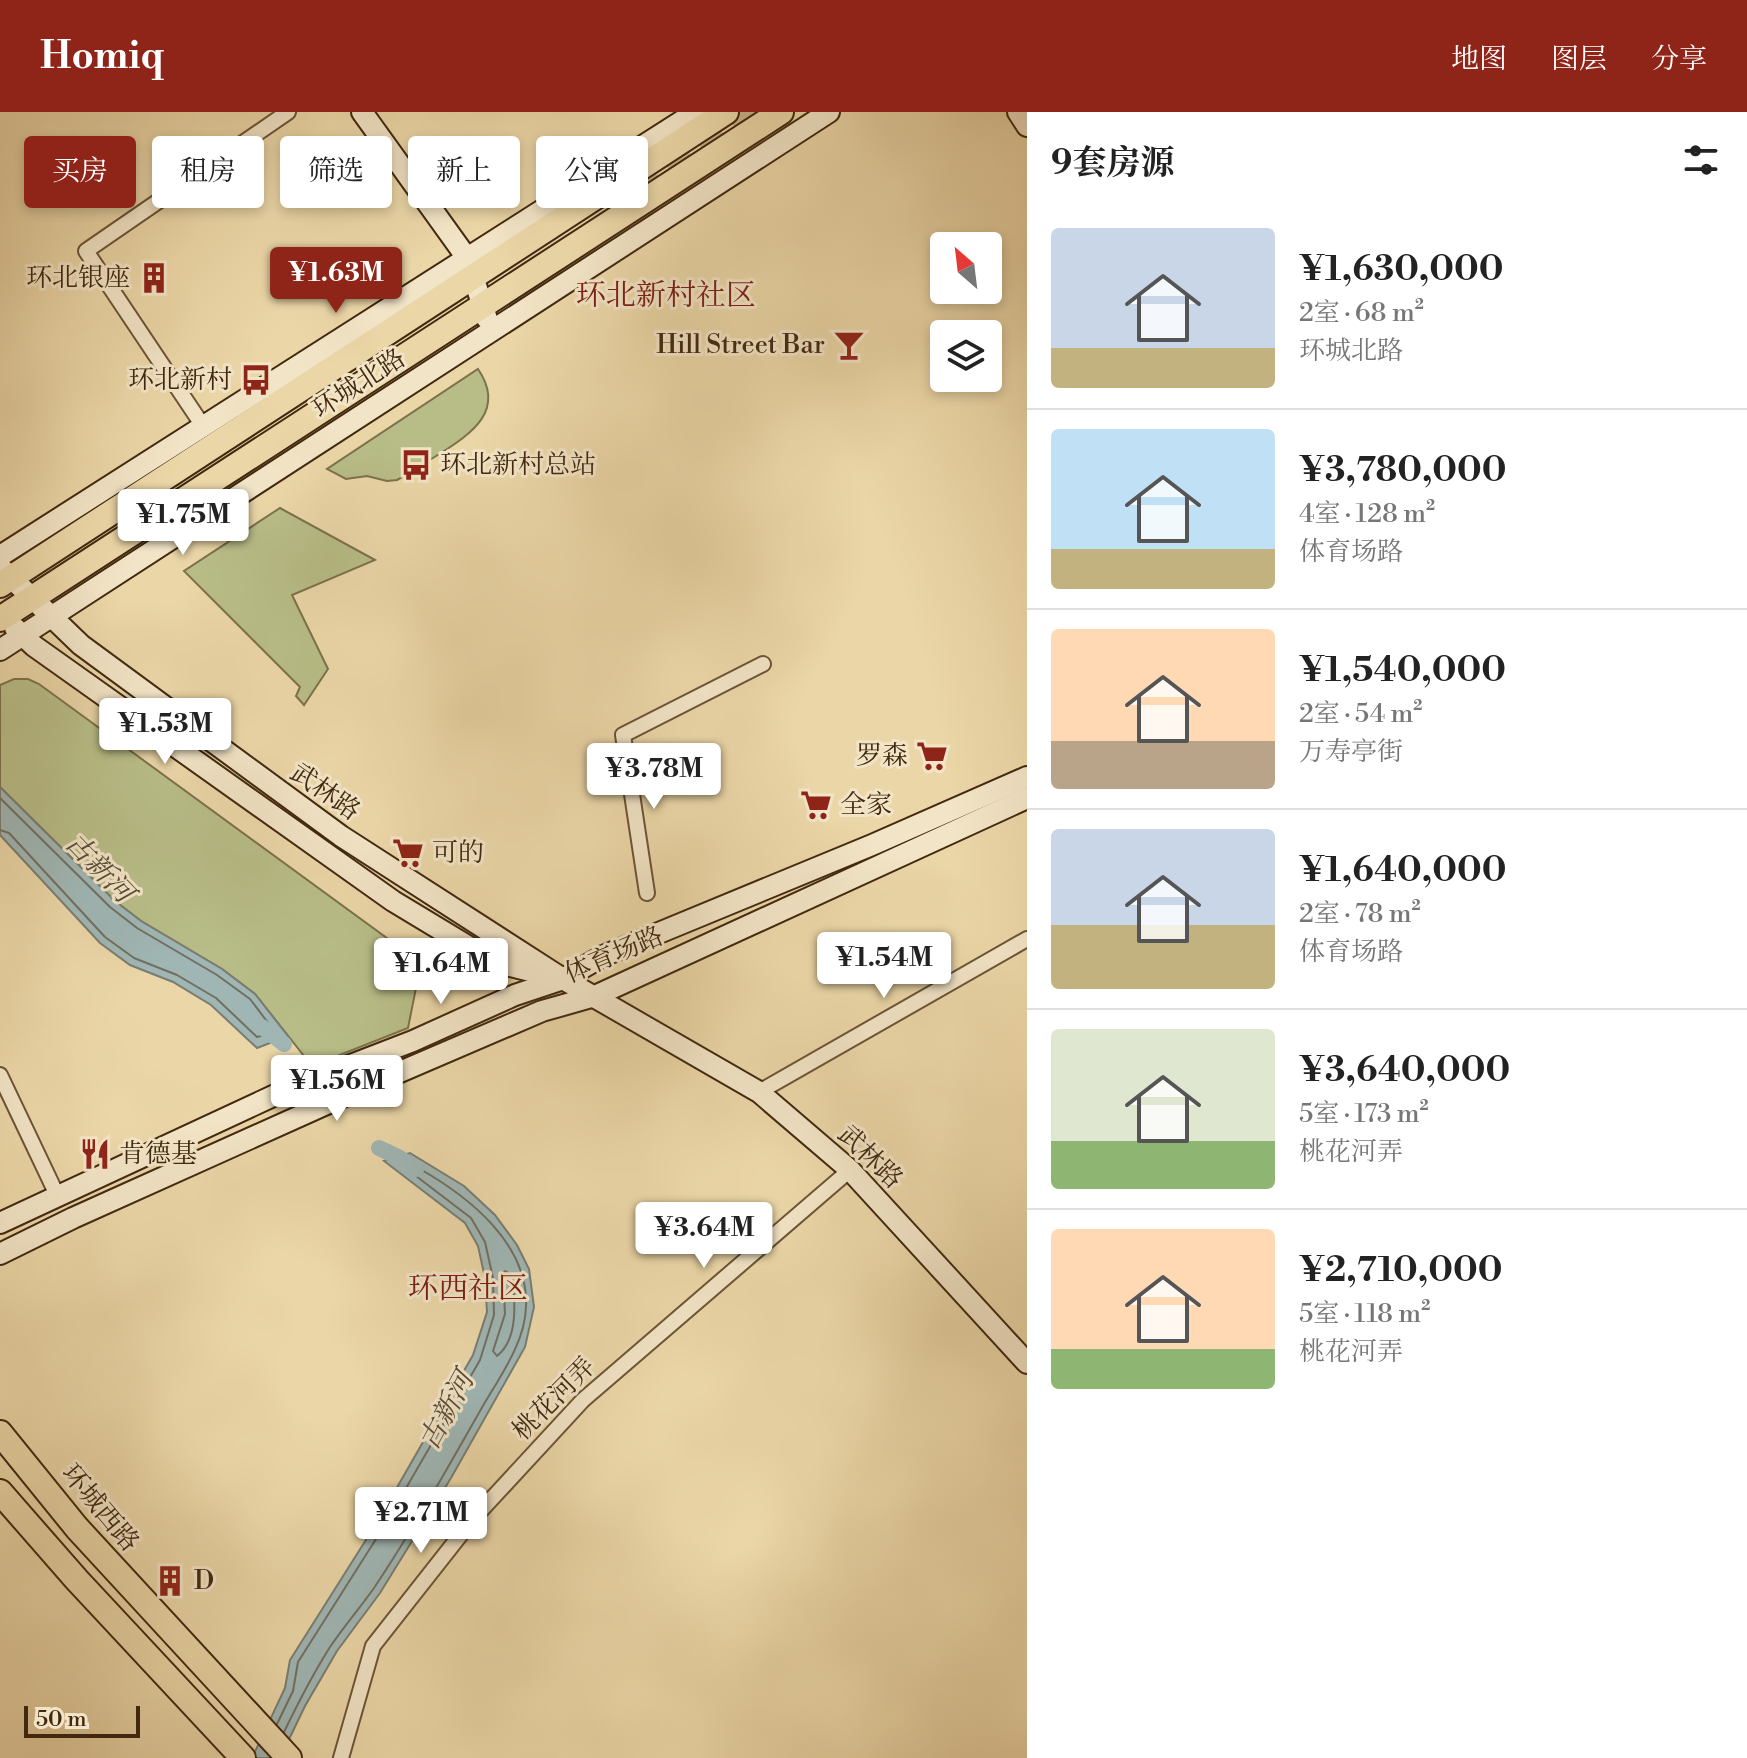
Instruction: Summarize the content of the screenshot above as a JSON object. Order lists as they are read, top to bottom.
{
  "streets": {
    "main road": [
      "环城北路",
      "武林路",
      "体育场路",
      "环城西路"
    ],
    "street": ["桃花河弄"]
  },
  "crossings": [
    ["环城北路", "武林路"],
    ["武林路", "体育场路"],
    ["武林路", "桃花河弄"]
  ],
  "districts": ["环北新村社区", "环西社区"],
  "water": ["古新河"],
  "places": {
    "building": ["环北银座", "D"],
    "bar": ["Hill Street Bar"],
    "bus stop": ["环北新村", "环北新村总站"],
    "supermarket": ["罗森", "全家", "可的"],
    "restaurant": ["肯德基"]
  },
  "scale_bar": "50 m",
  "north": "top left",
  "page": {
    "header": "Homiq",
    "nav": ["地图", "图层", "分享"],
    "heading": "9套房源",
    "chip": [
      "买房",
      "租房",
      "筛选",
      "新上",
      "公寓"
    ],
    "list": [
      {
        "name": "¥1,630,000",
        "note": "2室 · 68 m² · 环城北路"
      },
      {
        "name": "¥3,780,000",
        "note": "4室 · 128 m² · 体育场路"
      },
      {
        "name": "¥1,540,000",
        "note": "2室 · 54 m² · 万寿亭街"
      },
      {
        "name": "¥1,640,000",
        "note": "2室 · 78 m² · 体育场路"
      },
      {
        "name": "¥3,640,000",
        "note": "5室 · 173 m² · 桃花河弄"
      },
      {
        "name": "¥2,710,000",
        "note": "5室 · 118 m² · 桃花河弄"
      }
    ],
    "price": [
      "¥1.63M",
      "¥1.75M",
      "¥1.53M",
      "¥3.78M",
      "¥1.54M",
      "¥1.64M",
      "¥1.56M",
      "¥3.64M",
      "¥2.71M"
    ],
    "scale": "50 m"
  }
}
